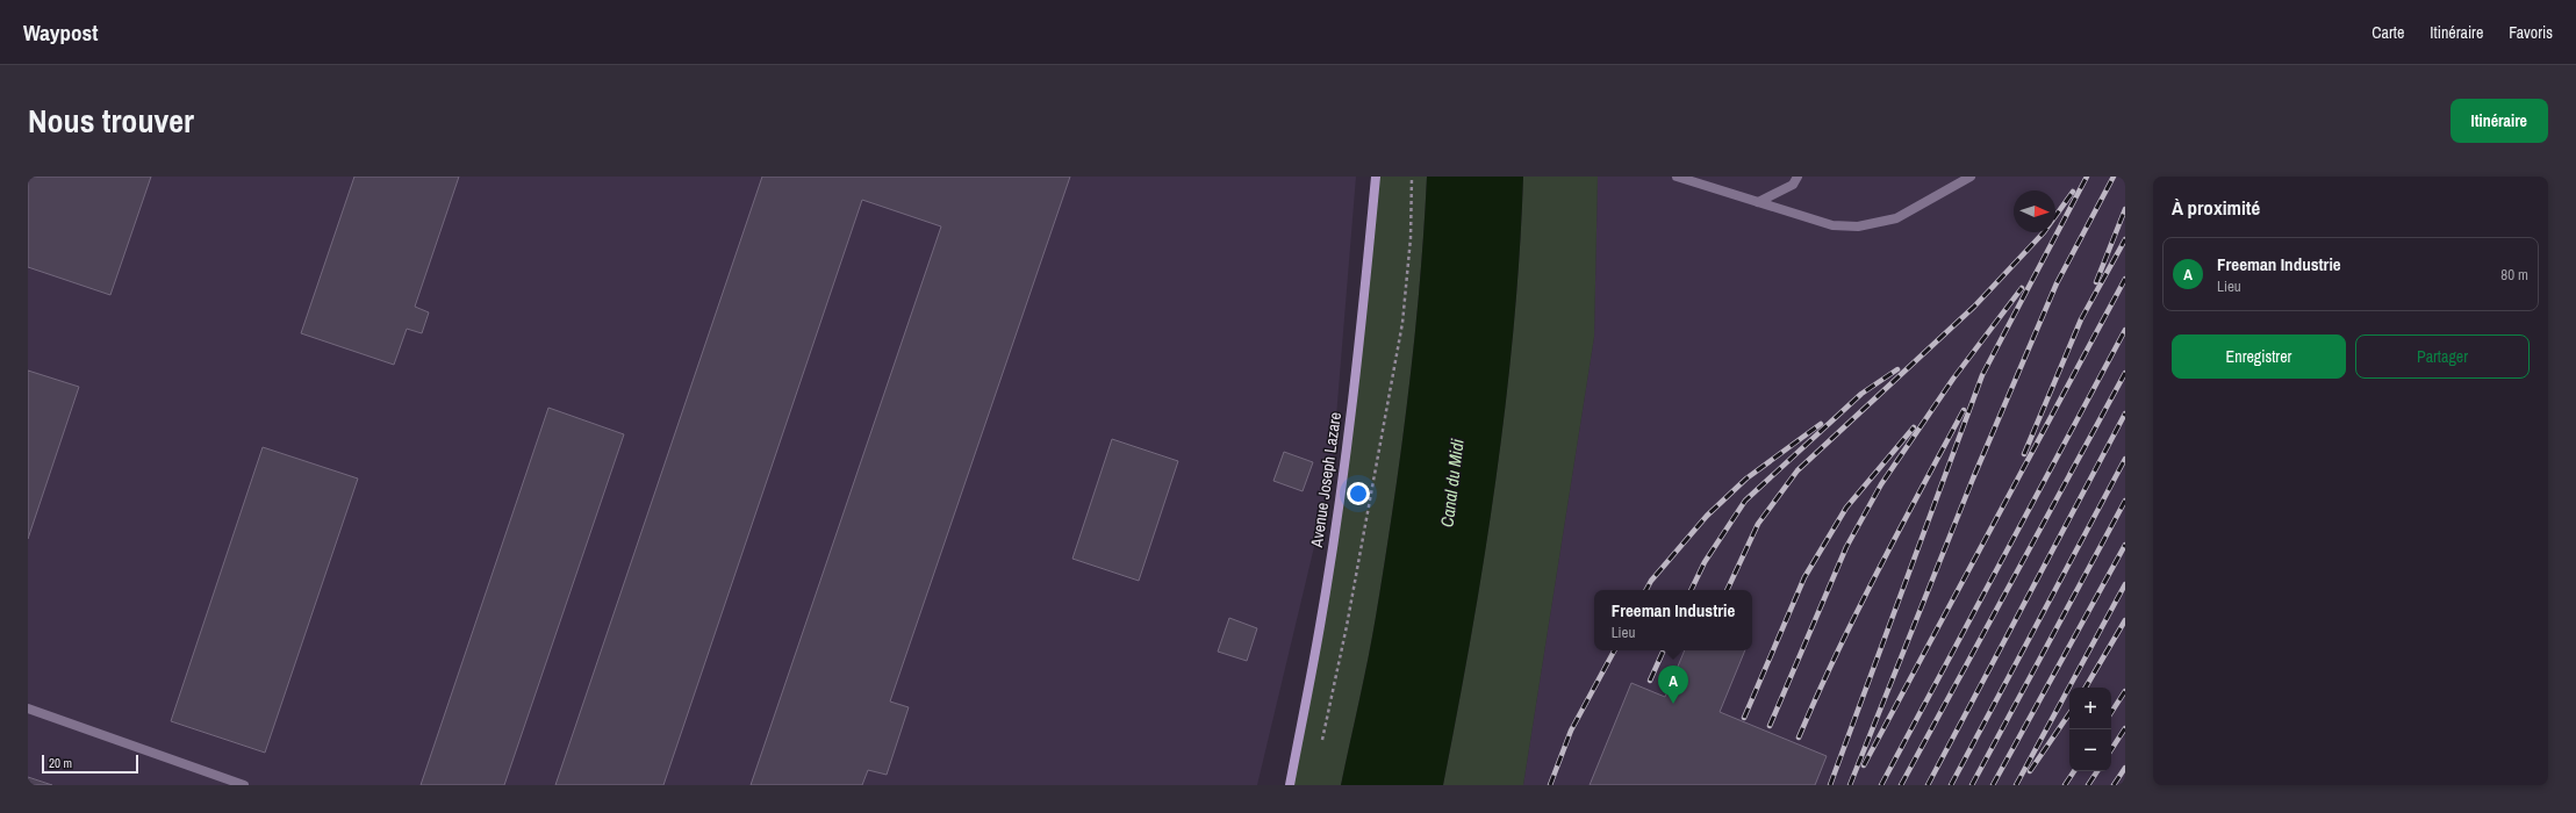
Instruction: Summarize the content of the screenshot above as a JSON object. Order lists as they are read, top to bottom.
{
  "streets": {
    "main road": ["Avenue Joseph Lazare"]
  },
  "water": ["Canal du Midi"],
  "scale_bar": "20 m",
  "north": "right",
  "page": {
    "header": "Waypost",
    "nav": ["Carte", "Itinéraire", "Favoris"],
    "title": "Nous trouver",
    "buttons": [
      "Itinéraire",
      ["Enregistrer", "Partager"]
    ],
    "heading": "À proximité",
    "list": [
      {
        "mark": "A",
        "name": "Freeman Industrie",
        "note": "Lieu",
        "value": "80 m"
      }
    ],
    "popup": ["Freeman Industrie", "Lieu"],
    "pins": "A",
    "map_buttons": ["+", "−"],
    "scale": "20 m"
  }
}
